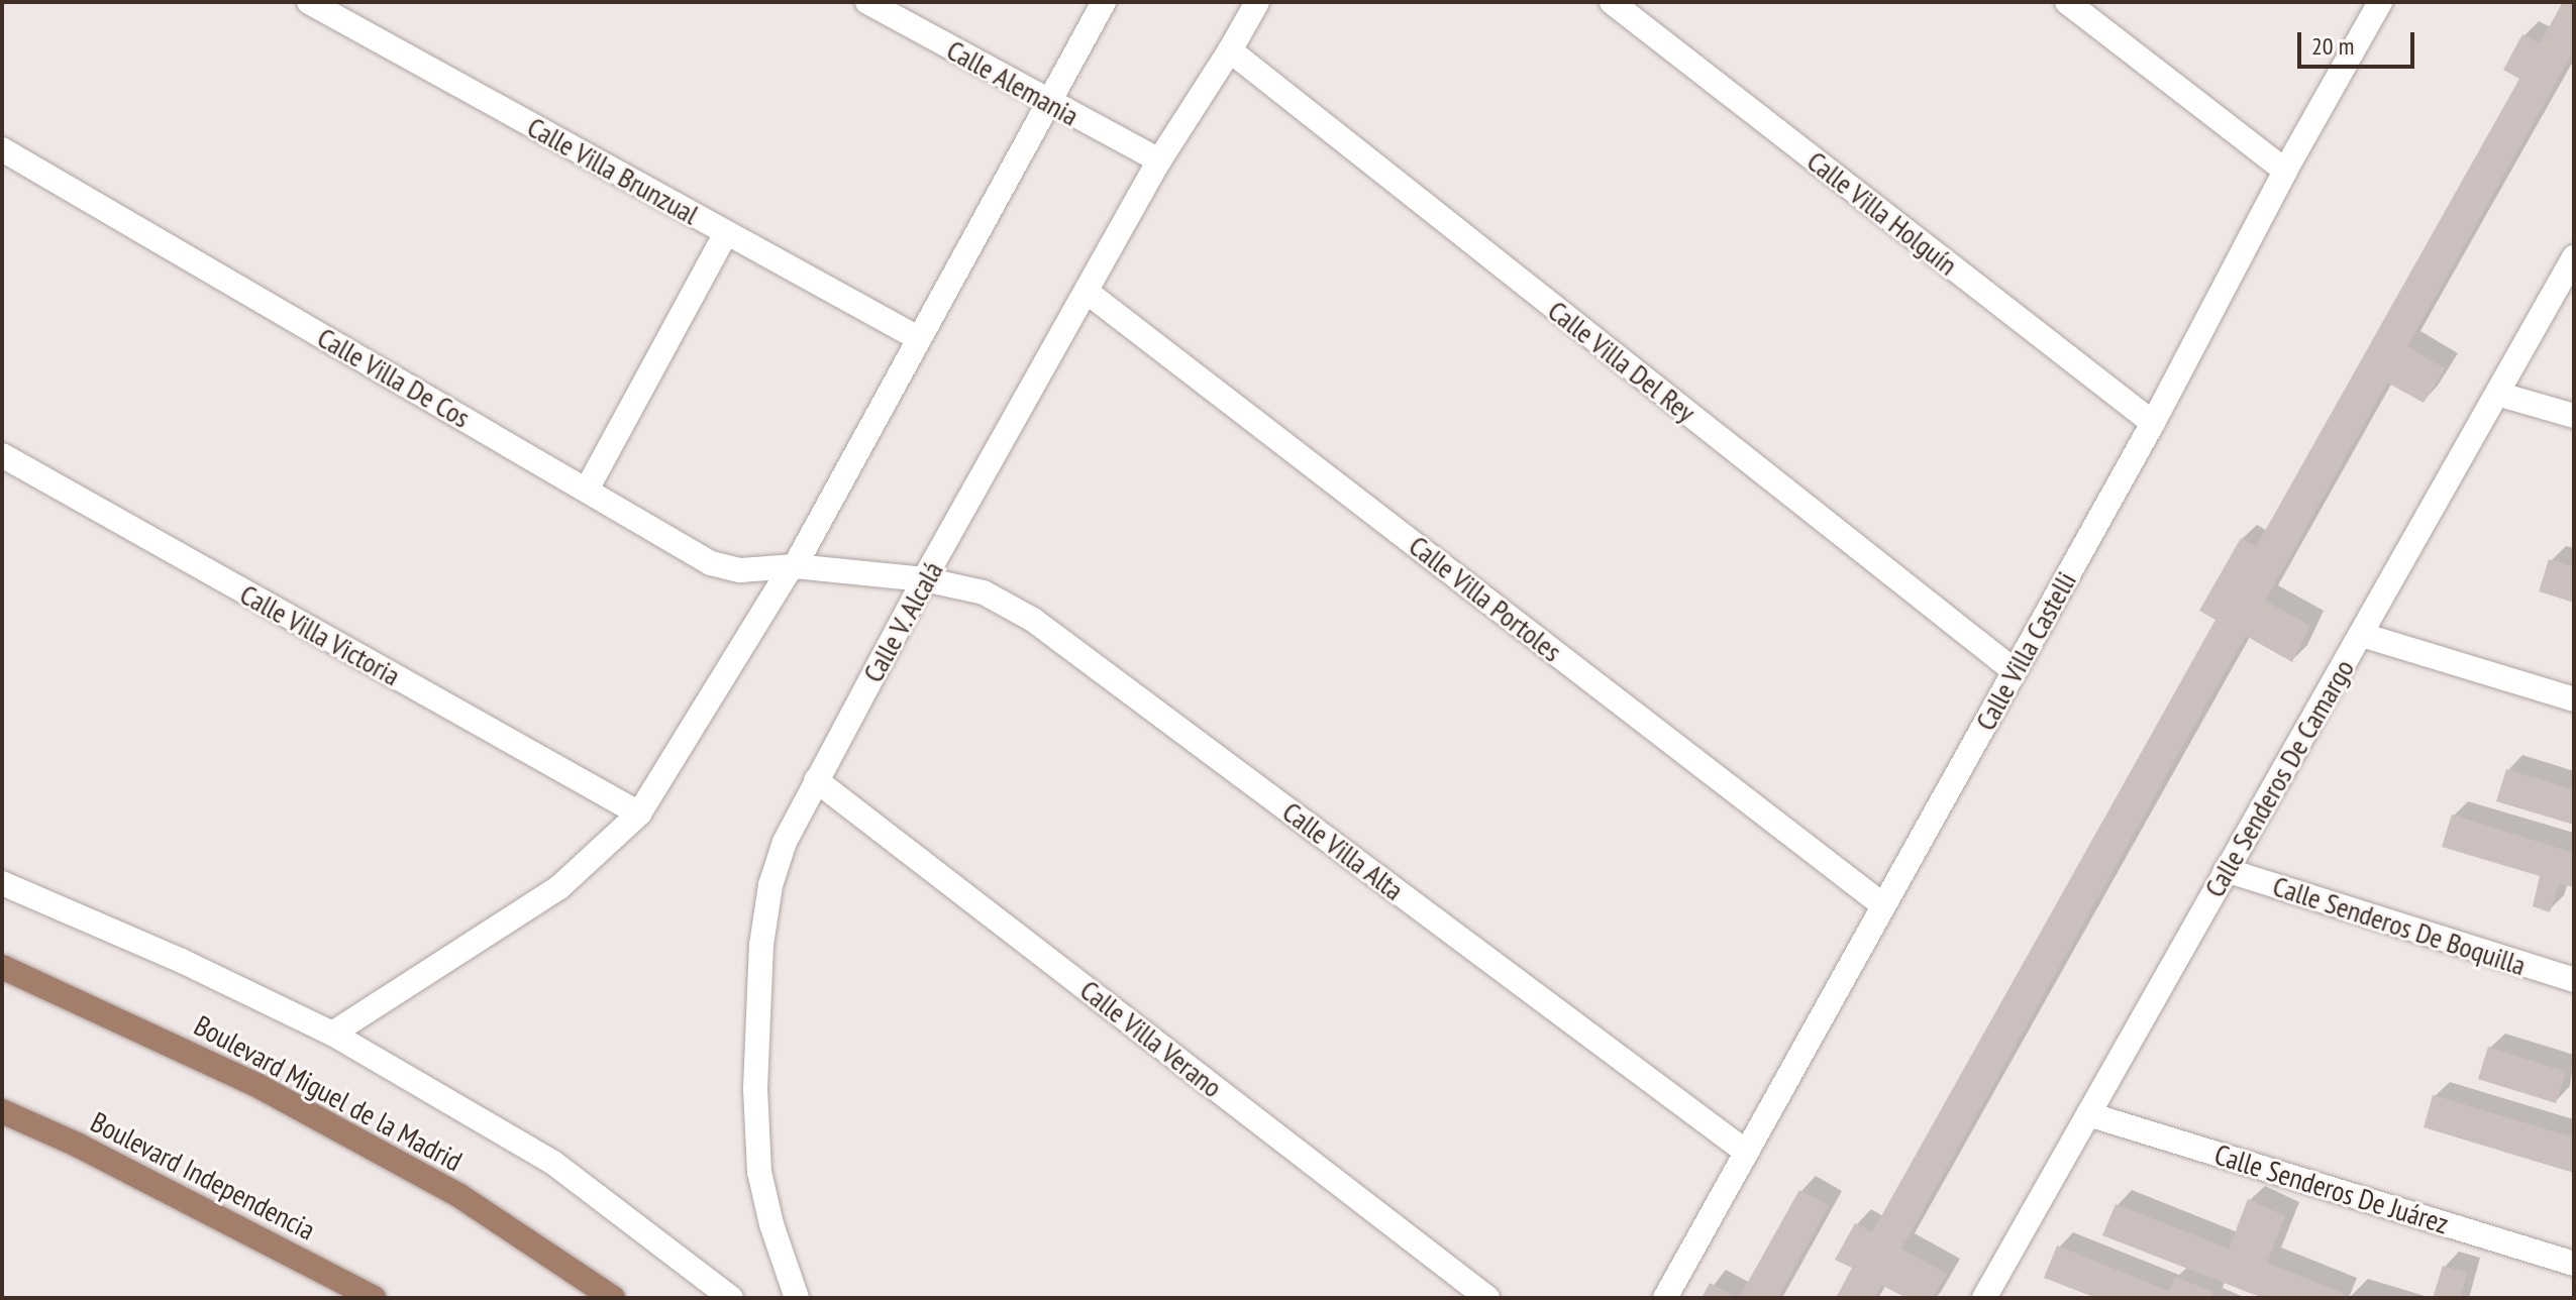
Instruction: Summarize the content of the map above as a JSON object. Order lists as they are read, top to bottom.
{
  "streets": {
    "main road": ["Boulevard Miguel de la Madrid", "Boulevard Independencia"],
    "street": [
      "Calle Alemania",
      "Calle Villa Brunzual",
      "Calle Villa Holguín",
      "Calle Villa Del Rey",
      "Calle Villa De Cos",
      "Calle Villa Portoles",
      "Calle V. Alcalá",
      "Calle Villa Victoria",
      "Calle Villa Castelli",
      "Calle Senderos De Camargo",
      "Calle Villa Alta",
      "Calle Senderos De Boquilla",
      "Calle Villa Verano",
      "Calle Senderos De Juárez"
    ]
  },
  "crossings": [
    ["Calle Alemania", "Calle V. Alcalá"],
    ["Calle Villa Holguín", "Calle Villa Castelli"],
    ["Calle Villa Del Rey", "Calle V. Alcalá"],
    ["Calle Villa Del Rey", "Calle Villa Castelli"],
    ["Calle Villa De Cos", "Calle Villa Alta"],
    ["Calle Villa Portoles", "Calle V. Alcalá"],
    ["Calle Villa Portoles", "Calle Villa Castelli"],
    ["Calle V. Alcalá", "Calle Villa Alta"],
    ["Calle V. Alcalá", "Calle Villa Verano"],
    ["Calle Villa Castelli", "Calle Villa Alta"],
    ["Calle Senderos De Camargo", "Calle Senderos De Boquilla"],
    ["Calle Senderos De Camargo", "Calle Senderos De Juárez"]
  ],
  "scale_bar": "20 m"
}
